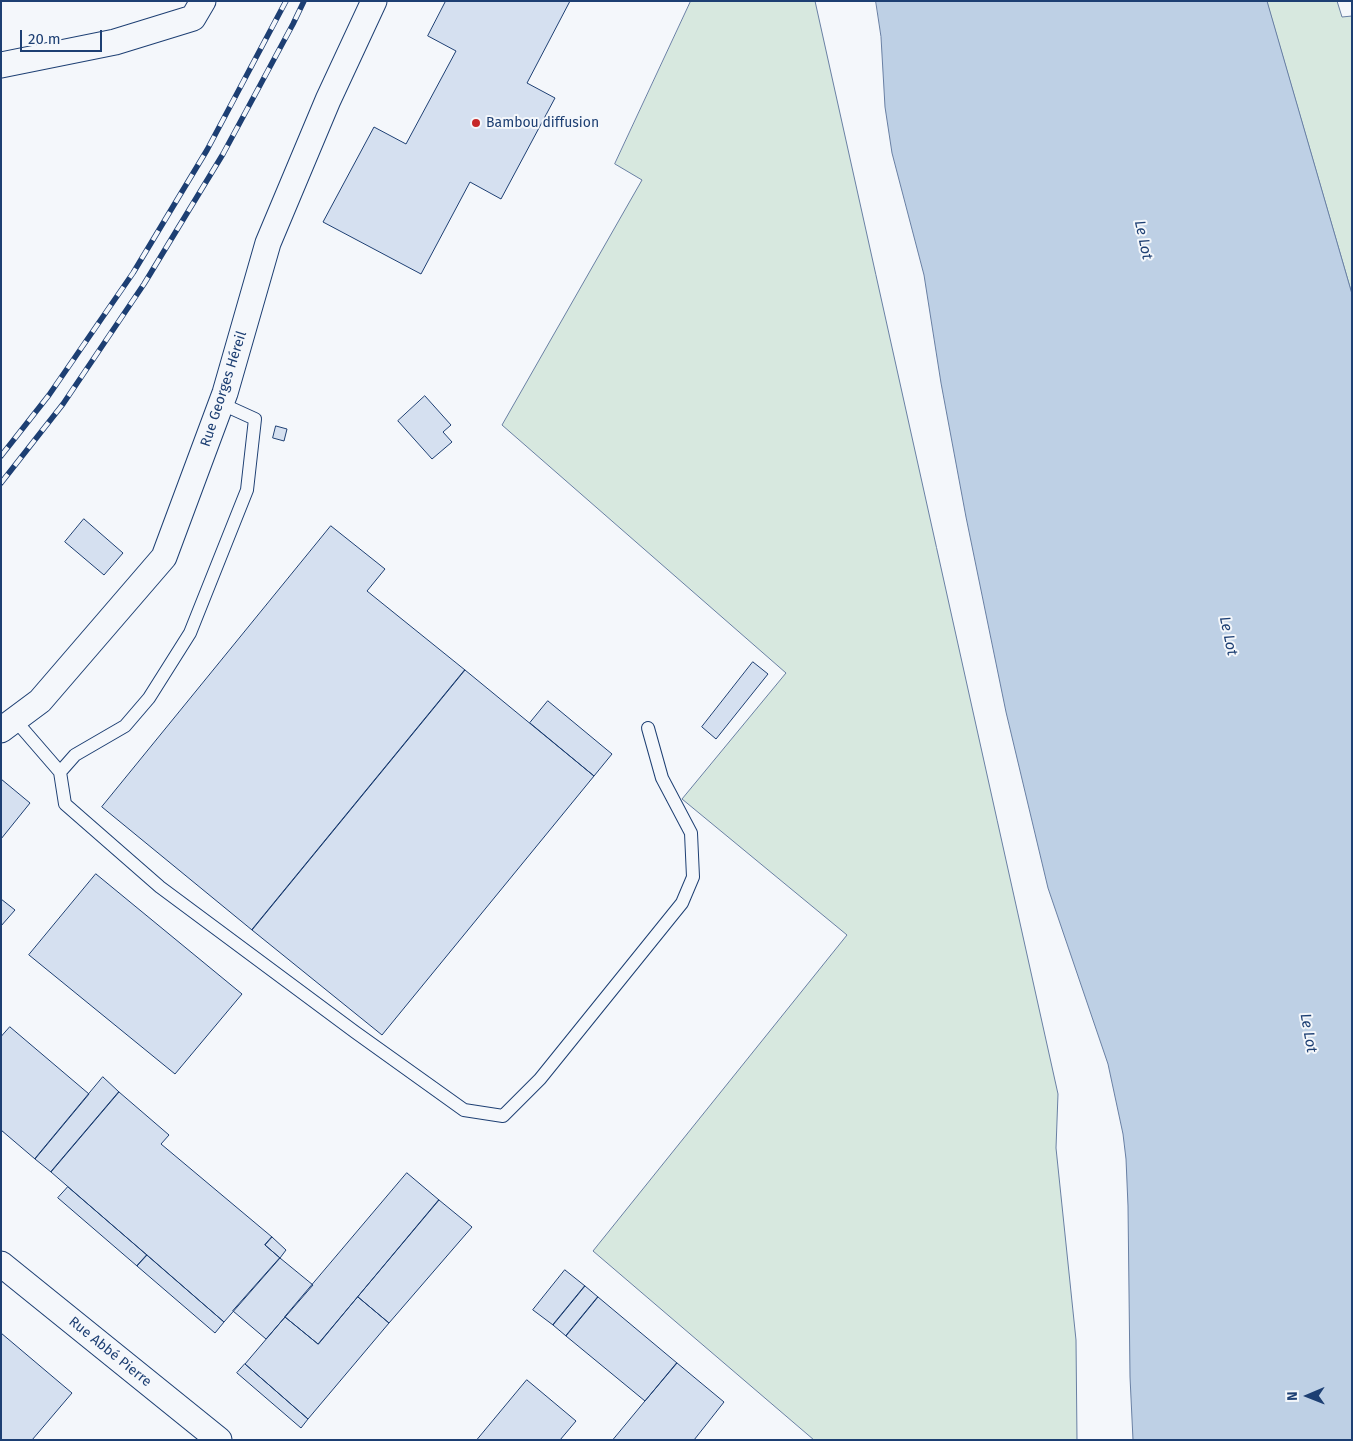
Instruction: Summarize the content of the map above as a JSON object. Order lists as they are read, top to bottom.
{
  "streets": {
    "street": ["Rue Georges Héreil", "Rue Abbé Pierre"]
  },
  "water": ["Le Lot"],
  "places": ["Bambou diffusion"],
  "scale_bar": "20 m",
  "north": "left"
}
